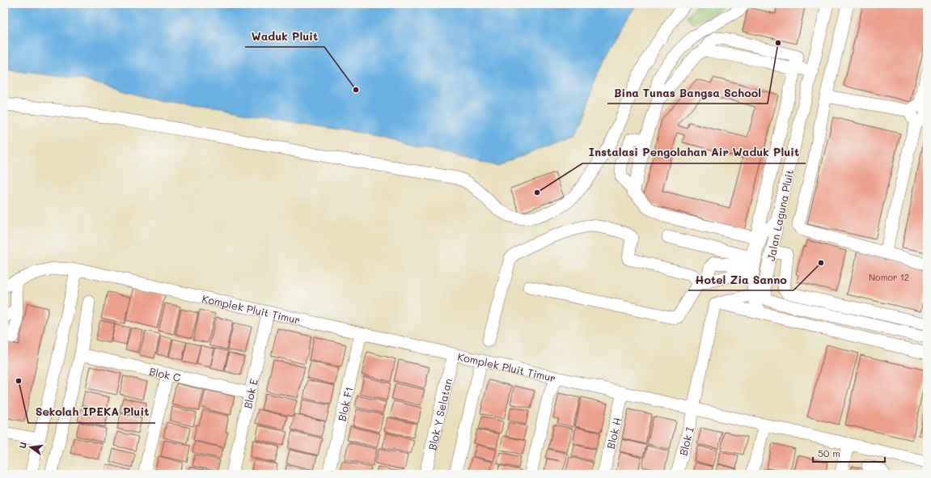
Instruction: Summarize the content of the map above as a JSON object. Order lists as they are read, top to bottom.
{
  "streets": {
    "street": [
      "Jalan Laguna Pluit",
      "Komplek Pluit Timur",
      "Blok C",
      "Blok E",
      "Blok F1",
      "Blok Y Selatan",
      "Blok H",
      "Blok I"
    ]
  },
  "crossings": [
    ["Komplek Pluit Timur", "Blok E"],
    ["Komplek Pluit Timur", "Blok F1"],
    ["Komplek Pluit Timur", "Blok Y Selatan"],
    ["Komplek Pluit Timur", "Blok H"],
    ["Komplek Pluit Timur", "Blok I"],
    ["Blok C", "Blok E"]
  ],
  "places": [
    "Bina Tunas Bangsa School",
    "Waduk Pluit",
    "Instalasi Pengolahan Air Waduk Pluit",
    "Hotel Zia Sanno",
    "Sekolah IPEKA Pluit"
  ],
  "house_numbers": ["Nomor 12"],
  "scale_bar": "50 m",
  "north": "left"
}
